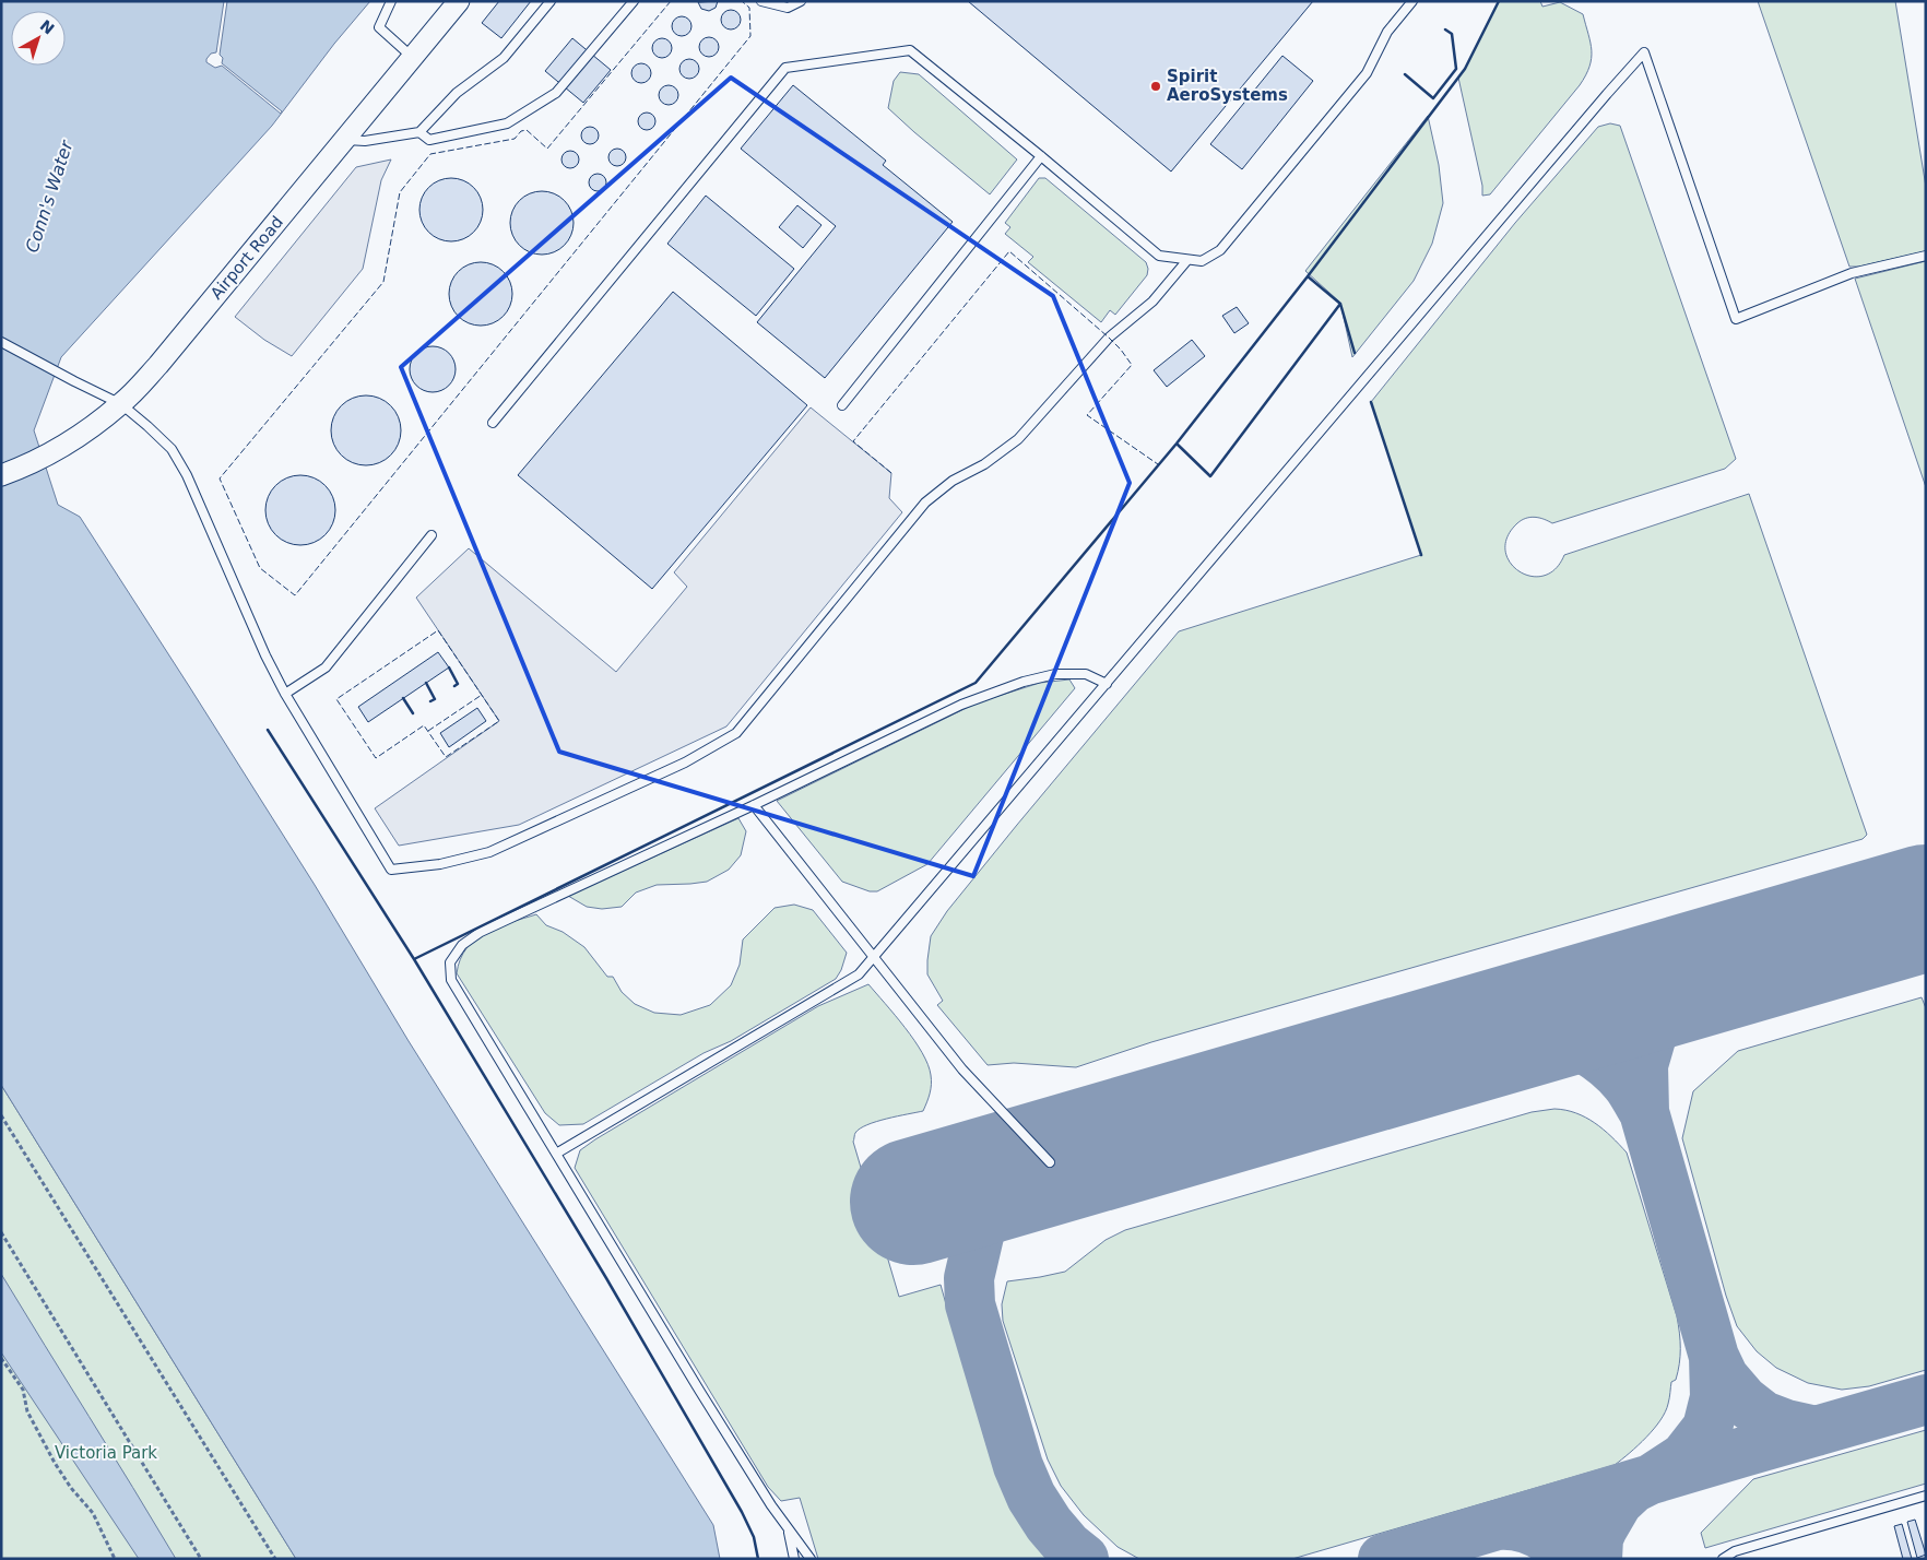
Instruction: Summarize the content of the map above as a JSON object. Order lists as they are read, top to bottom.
{
  "streets": {
    "street": ["Airport Road"]
  },
  "water": ["Conn's Water"],
  "parks": ["Victoria Park"],
  "places": ["Spirit AeroSystems"],
  "north": "top right"
}
